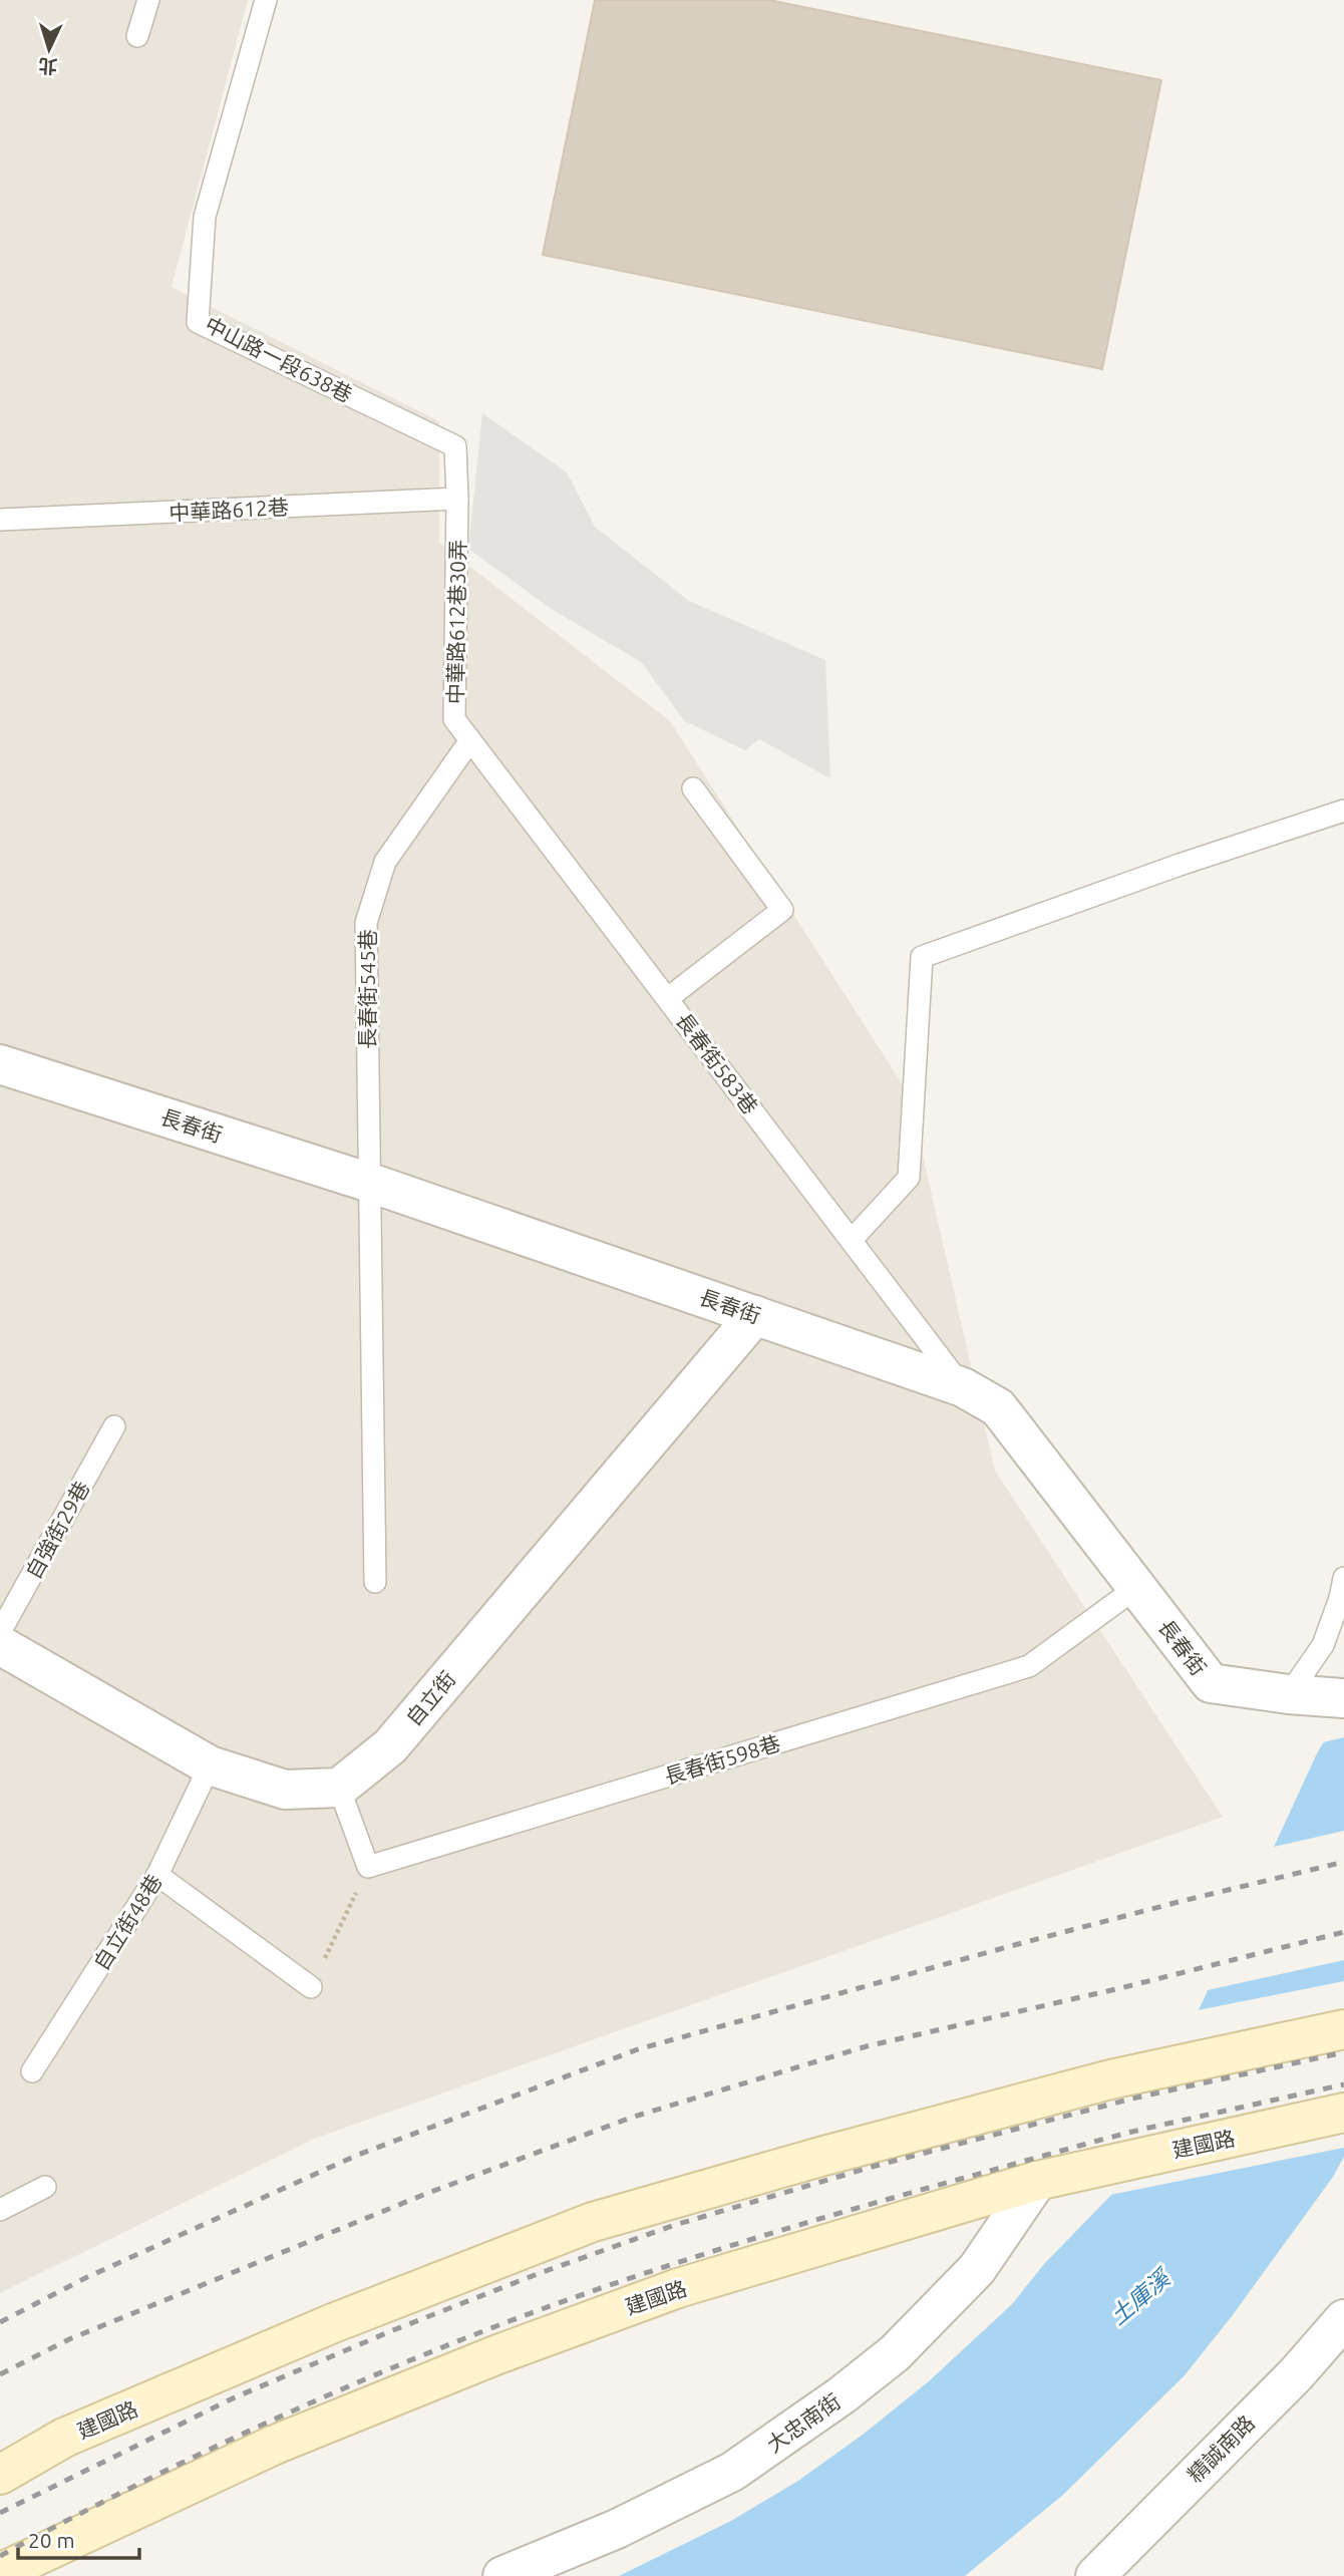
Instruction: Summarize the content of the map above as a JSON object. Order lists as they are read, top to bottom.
{
  "streets": {
    "main road": ["建國路"],
    "street": [
      "長春街",
      "自立街",
      "大忠南街",
      "精誠南路"
    ],
    "lane": [
      "中山路一段638巷",
      "中華路612巷",
      "中華路612巷30弄",
      "長春街545巷",
      "長春街583巷",
      "自強街29巷",
      "長春街598巷",
      "自立街48巷"
    ]
  },
  "crossings": [
    ["中山路一段638巷", "中華路612巷"],
    ["中山路一段638巷", "中華路612巷30弄"],
    ["中華路612巷", "中華路612巷30弄"],
    ["中華路612巷30弄", "長春街545巷"],
    ["中華路612巷30弄", "長春街583巷"],
    ["長春街545巷", "長春街583巷"],
    ["長春街545巷", "長春街"],
    ["長春街583巷", "長春街"],
    ["長春街", "自立街"],
    ["長春街", "長春街598巷"],
    ["建國路", "大忠南街"]
  ],
  "water": ["土庫溪"],
  "scale_bar": "20 m",
  "north": "bottom"
}
